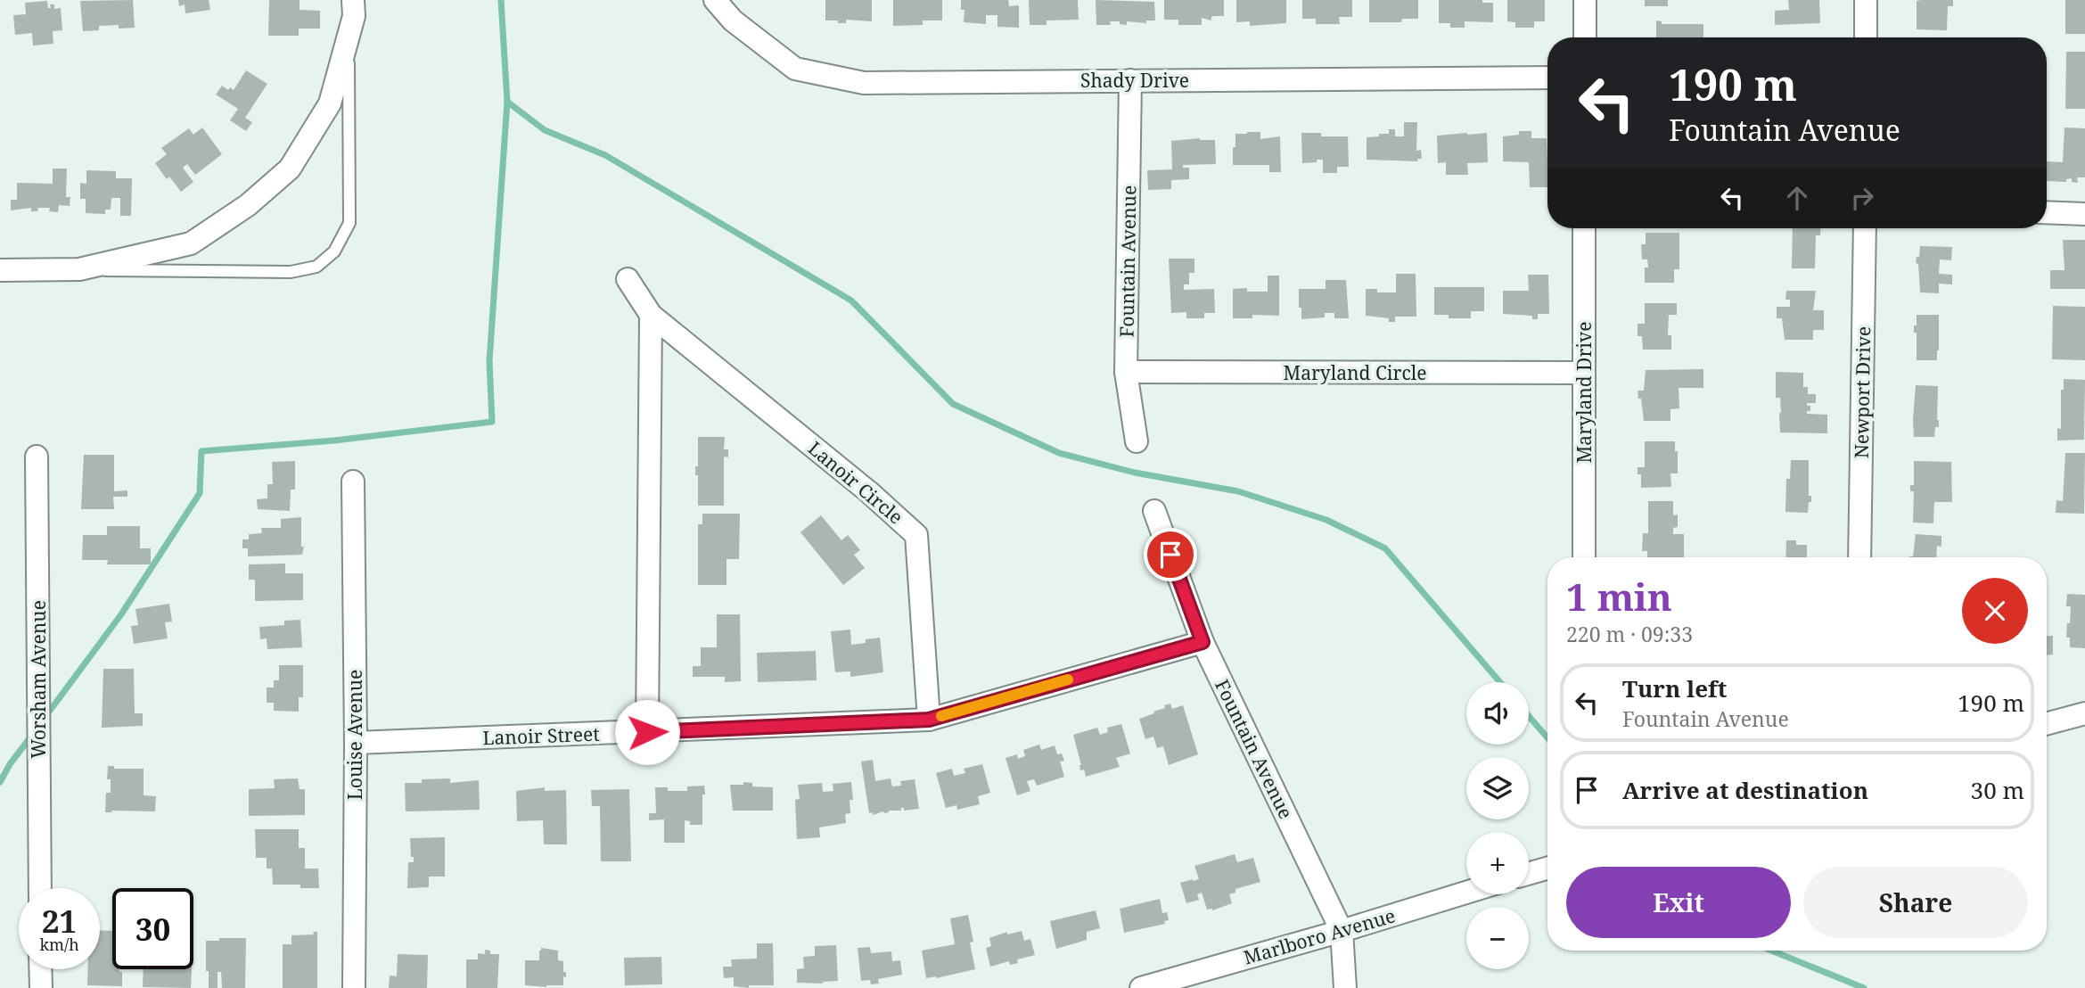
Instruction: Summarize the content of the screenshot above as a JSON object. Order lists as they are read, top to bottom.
{
  "streets": {
    "street": [
      "Shady Drive",
      "Fountain Avenue",
      "Maryland Circle",
      "Maryland Drive",
      "Newport Drive",
      "Lanoir Circle",
      "Worsham Avenue",
      "Louise Avenue",
      "Lanoir Street",
      "Marlboro Avenue"
    ]
  },
  "crossings": [
    ["Shady Drive", "Fountain Avenue"],
    ["Fountain Avenue", "Maryland Circle"],
    ["Fountain Avenue", "Lanoir Street"],
    ["Fountain Avenue", "Marlboro Avenue"],
    ["Maryland Circle", "Maryland Drive"],
    ["Lanoir Circle", "Lanoir Street"],
    ["Louise Avenue", "Lanoir Street"]
  ],
  "page": {
    "turn": ["190 m", "Fountain Avenue"],
    "heading": ["1 min", "220 m · 09:33"],
    "list": [
      {
        "name": "Turn left",
        "note": "Fountain Avenue",
        "value": "190 m"
      },
      {
        "name": "Arrive at destination",
        "value": "30 m"
      }
    ],
    "map_buttons": ["+", "−"],
    "buttons": ["Exit", "Share"],
    "speed": "21 km/h",
    "limit": "30"
  }
}
